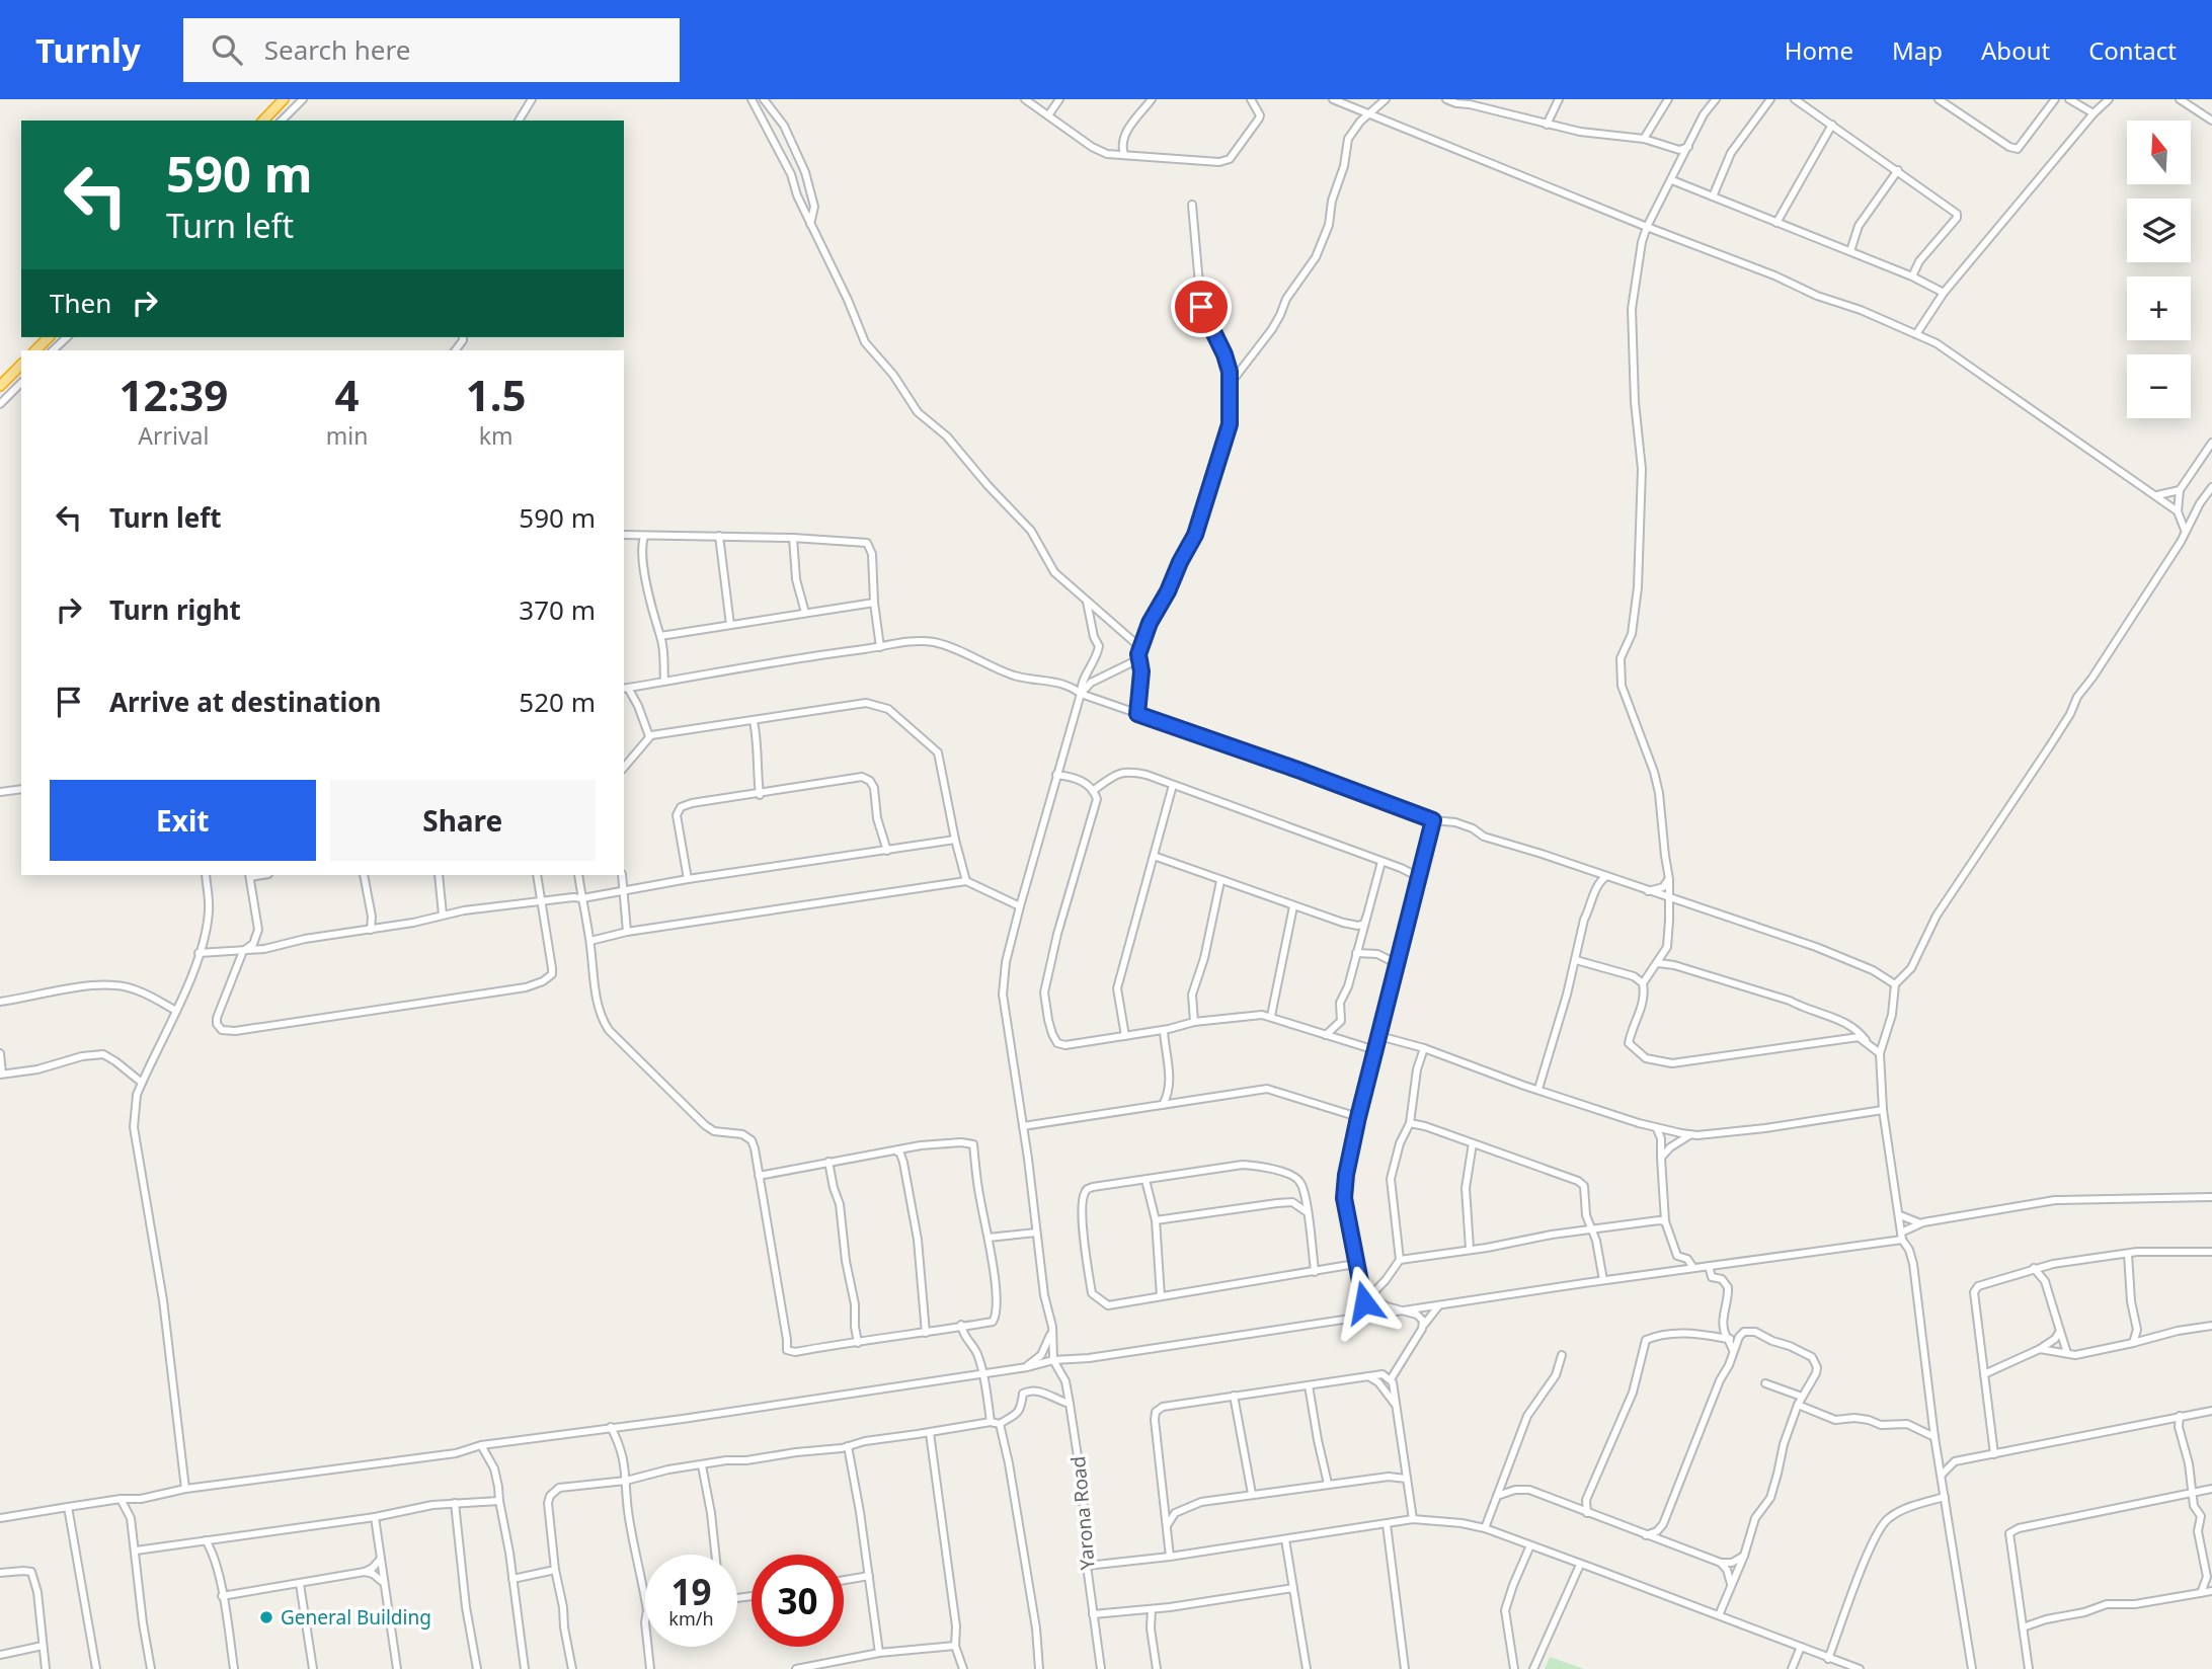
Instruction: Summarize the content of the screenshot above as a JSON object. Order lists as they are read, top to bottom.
{
  "streets": {
    "street": ["Yarona Road"]
  },
  "places": ["General Building"],
  "north": "top",
  "page": {
    "header": "Turnly",
    "search": "Search here",
    "nav": [
      "Home",
      "Map",
      "About",
      "Contact"
    ],
    "map_buttons": ["+", "−"],
    "turn": ["590 m", "Turn left"],
    "then": "Then",
    "eta": [
      "12:39",
      "Arrival",
      "4",
      "min",
      "1.5",
      "km"
    ],
    "list": [
      {
        "name": "Turn left",
        "value": "590 m"
      },
      {
        "name": "Turn right",
        "value": "370 m"
      },
      {
        "name": "Arrive at destination",
        "value": "520 m"
      }
    ],
    "buttons": ["Exit", "Share"],
    "speed": "19 km/h",
    "limit": "30"
  }
}
